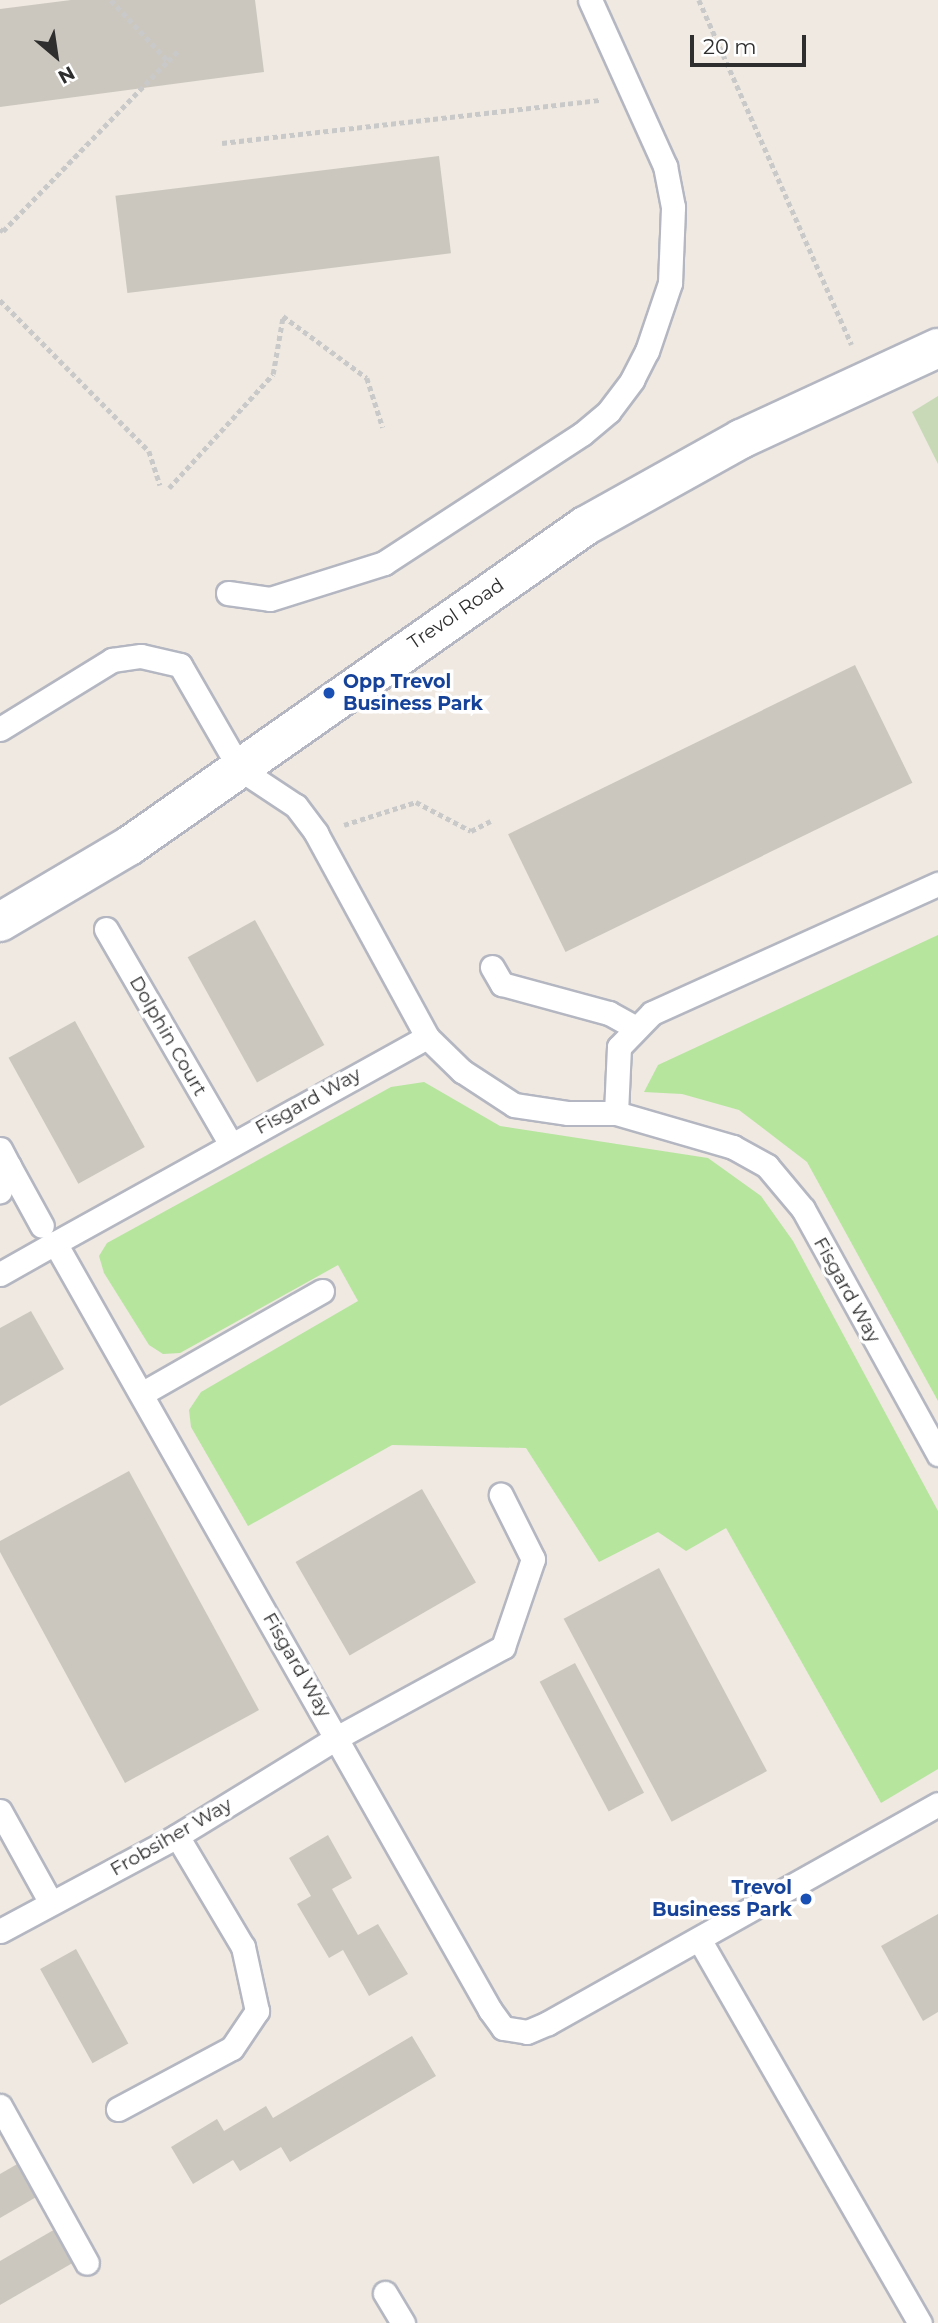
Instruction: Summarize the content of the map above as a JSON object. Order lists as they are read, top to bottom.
{
  "streets": {
    "street": ["Trevol Road"],
    "lane": ["Dolphin Court", "Fisgard Way", "Frobsiher Way"]
  },
  "crossings": [
    ["Trevol Road", "Fisgard Way"],
    ["Dolphin Court", "Fisgard Way"],
    ["Fisgard Way", "Frobsiher Way"]
  ],
  "places": ["Opp Trevol Business Park", "Trevol Business Park"],
  "scale_bar": "20 m",
  "north": "bottom right"
}
